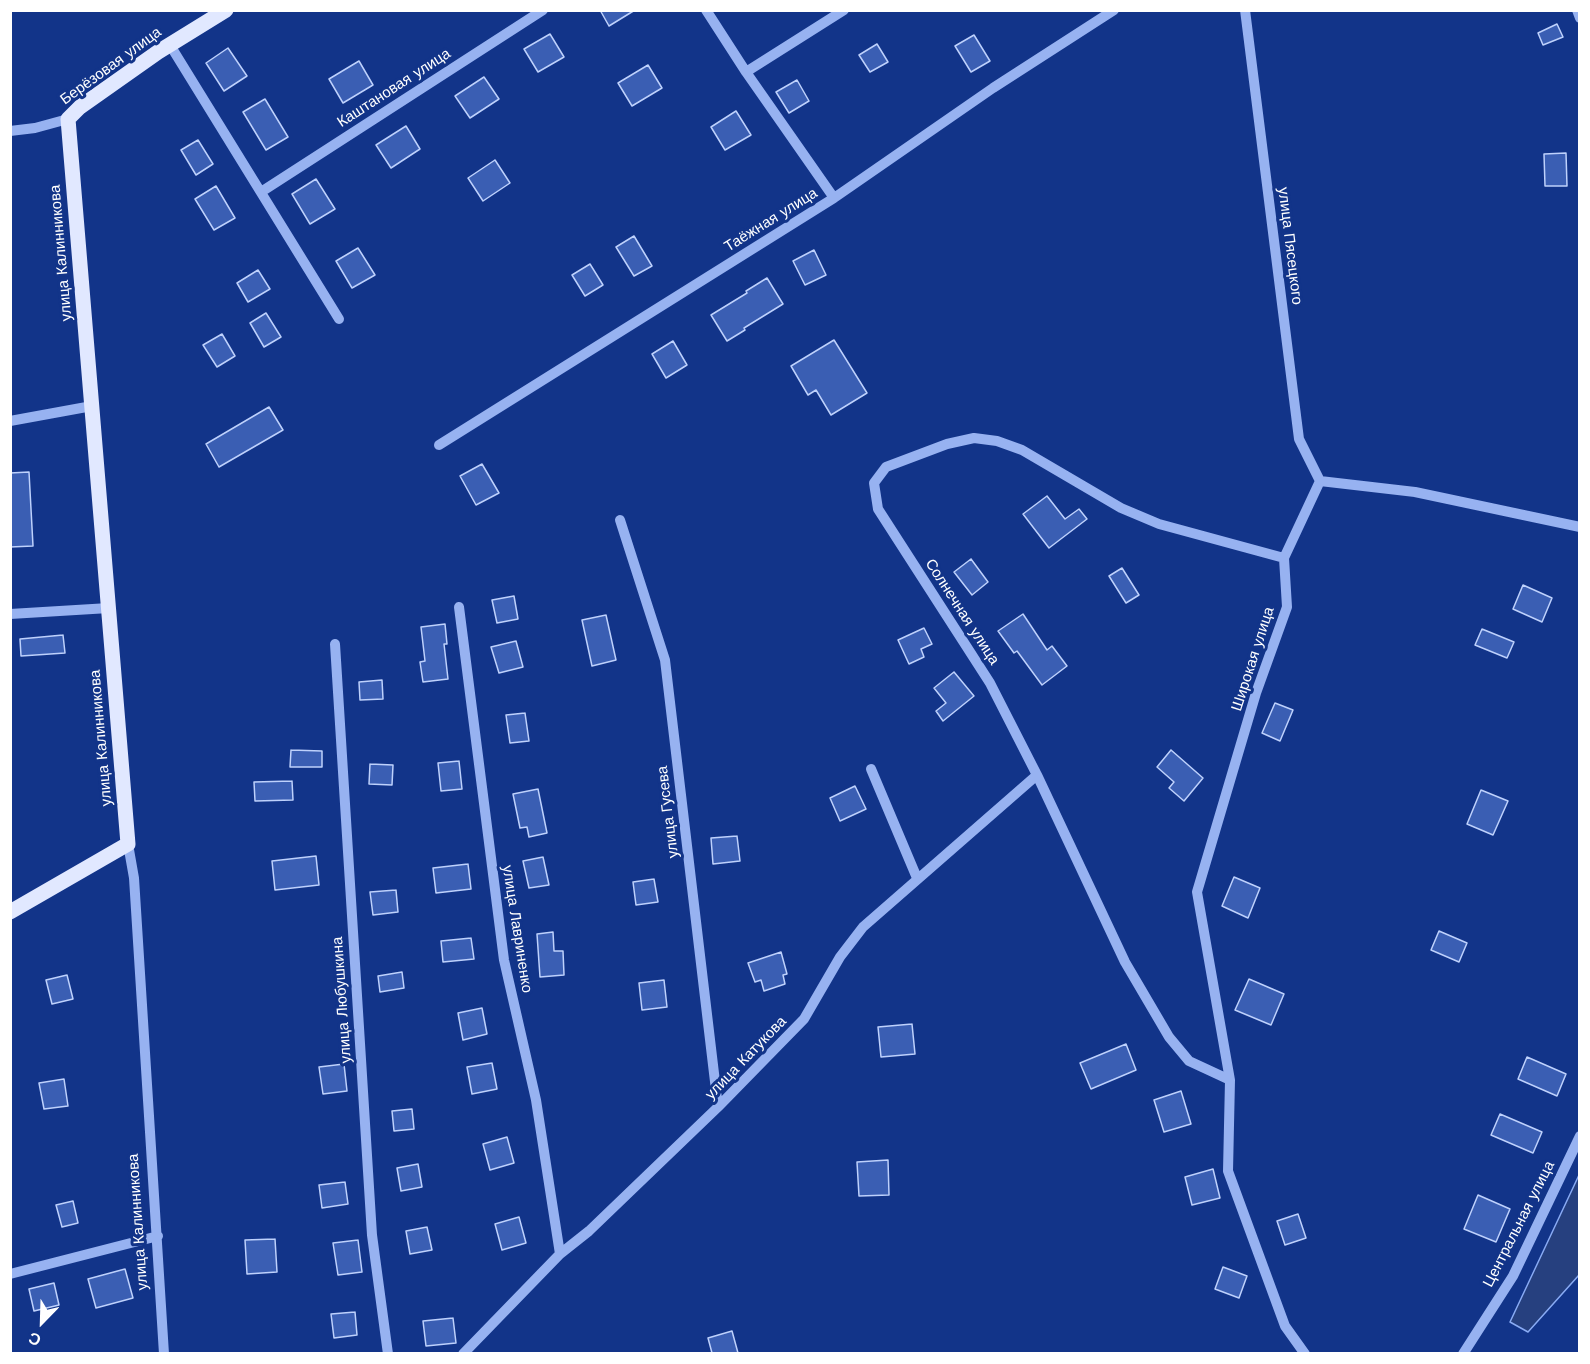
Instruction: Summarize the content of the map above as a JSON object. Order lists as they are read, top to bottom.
{
  "streets": {
    "main road": ["Берёзовая улица", "улица Калинникова"],
    "street": [
      "Каштановая улица",
      "Таёжная улица",
      "улица Пясецкого",
      "Солнечная улица",
      "Широкая улица",
      "улица Гусева",
      "улица Лавриненко",
      "улица Любушкина",
      "улица Катукова",
      "Центральная улица"
    ]
  },
  "crossings": [
    ["Берёзовая улица", "улица Калинникова"],
    ["Солнечная улица", "Широкая улица"],
    ["Солнечная улица", "улица Катукова"],
    ["улица Гусева", "улица Катукова"],
    ["улица Лавриненко", "улица Катукова"]
  ],
  "north": "bottom left"
}
